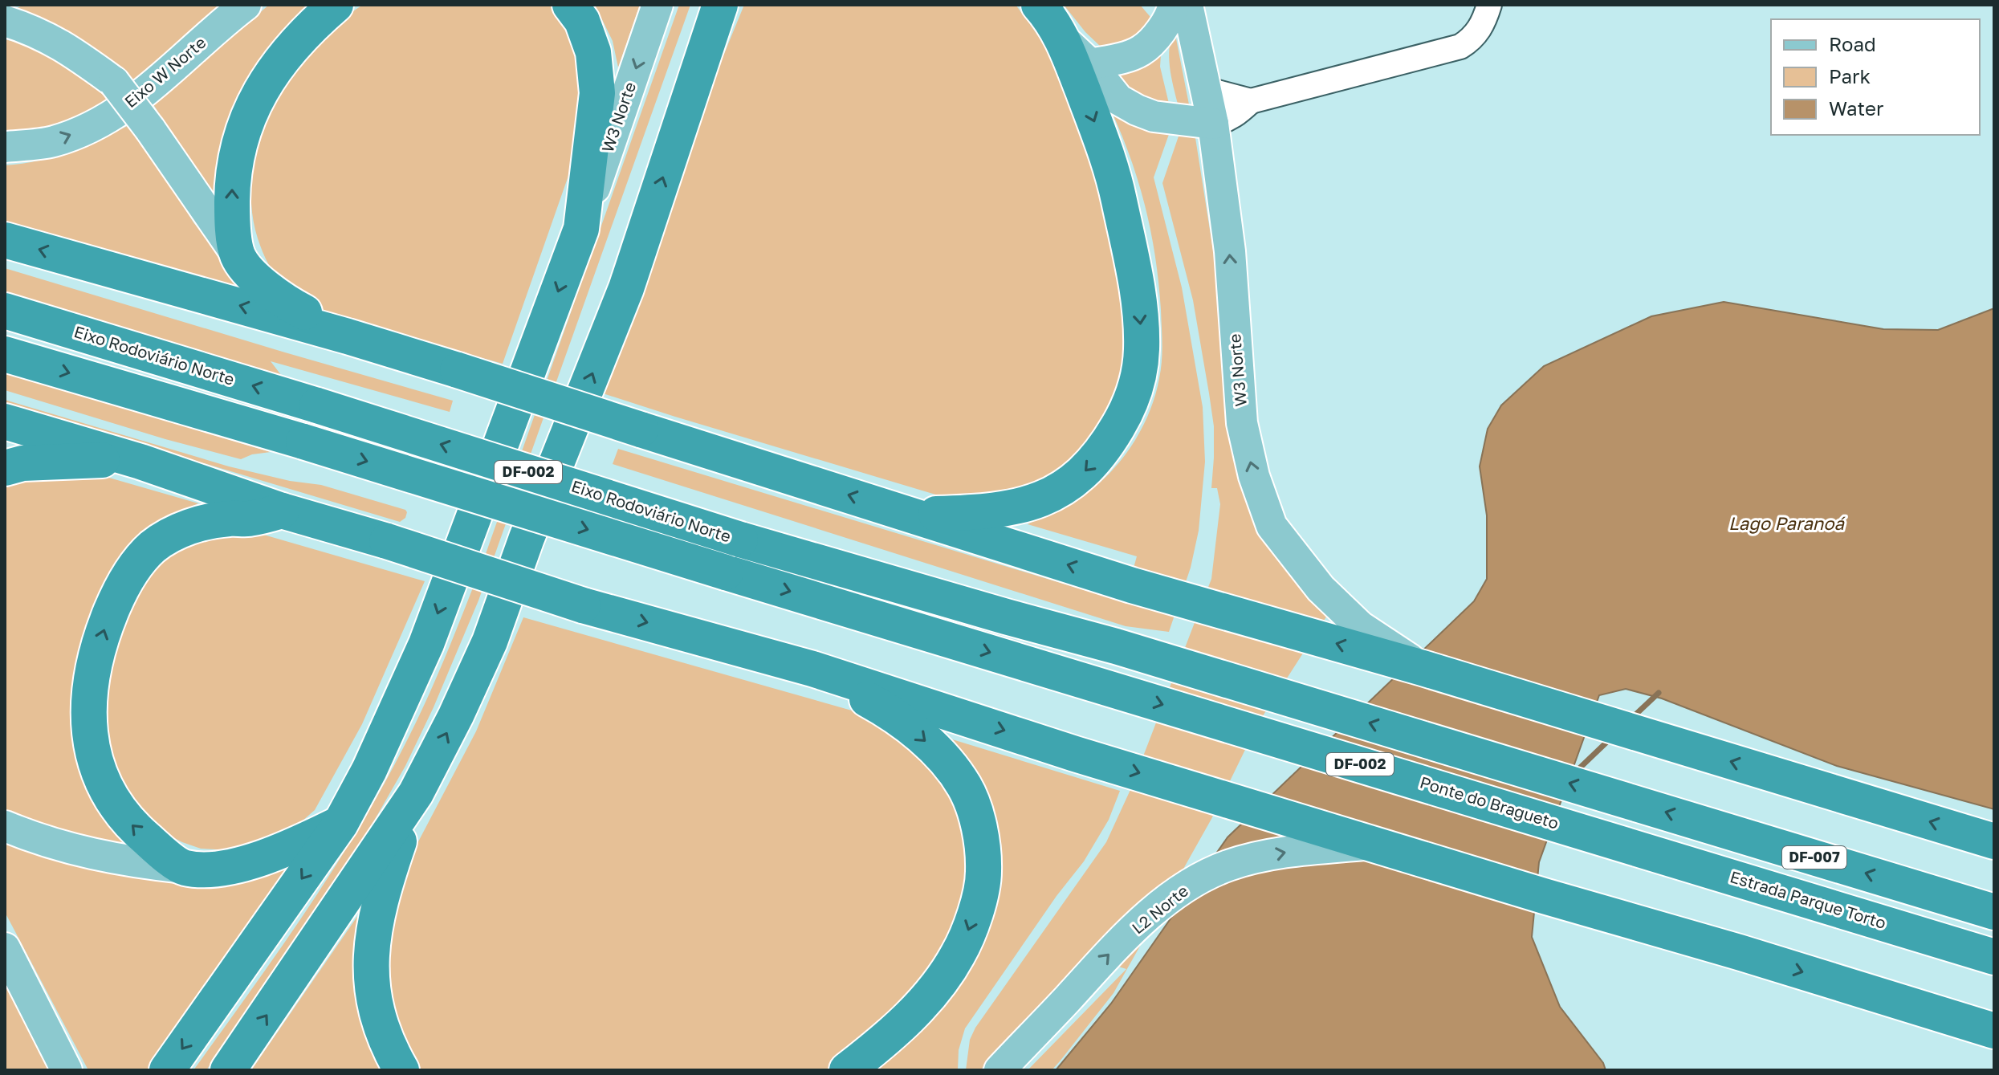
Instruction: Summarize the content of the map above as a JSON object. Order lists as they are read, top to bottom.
{
  "streets": {
    "highway": [
      "Eixo Rodoviário Norte",
      "DF-002",
      "Ponte do Bragueto",
      "DF-007",
      "Estrada Parque Torto"
    ],
    "main road": ["Eixo W Norte", "W3 Norte", "L2 Norte"]
  },
  "crossings": [
    ["Eixo Rodoviário Norte", "DF-007"],
    ["Ponte do Bragueto", "Estrada Parque Torto"]
  ],
  "one_way": ["Eixo W Norte", "L2 Norte"],
  "water": ["Lago Paranoá"],
  "legend": ["Road", "Park", "Water"]
}
